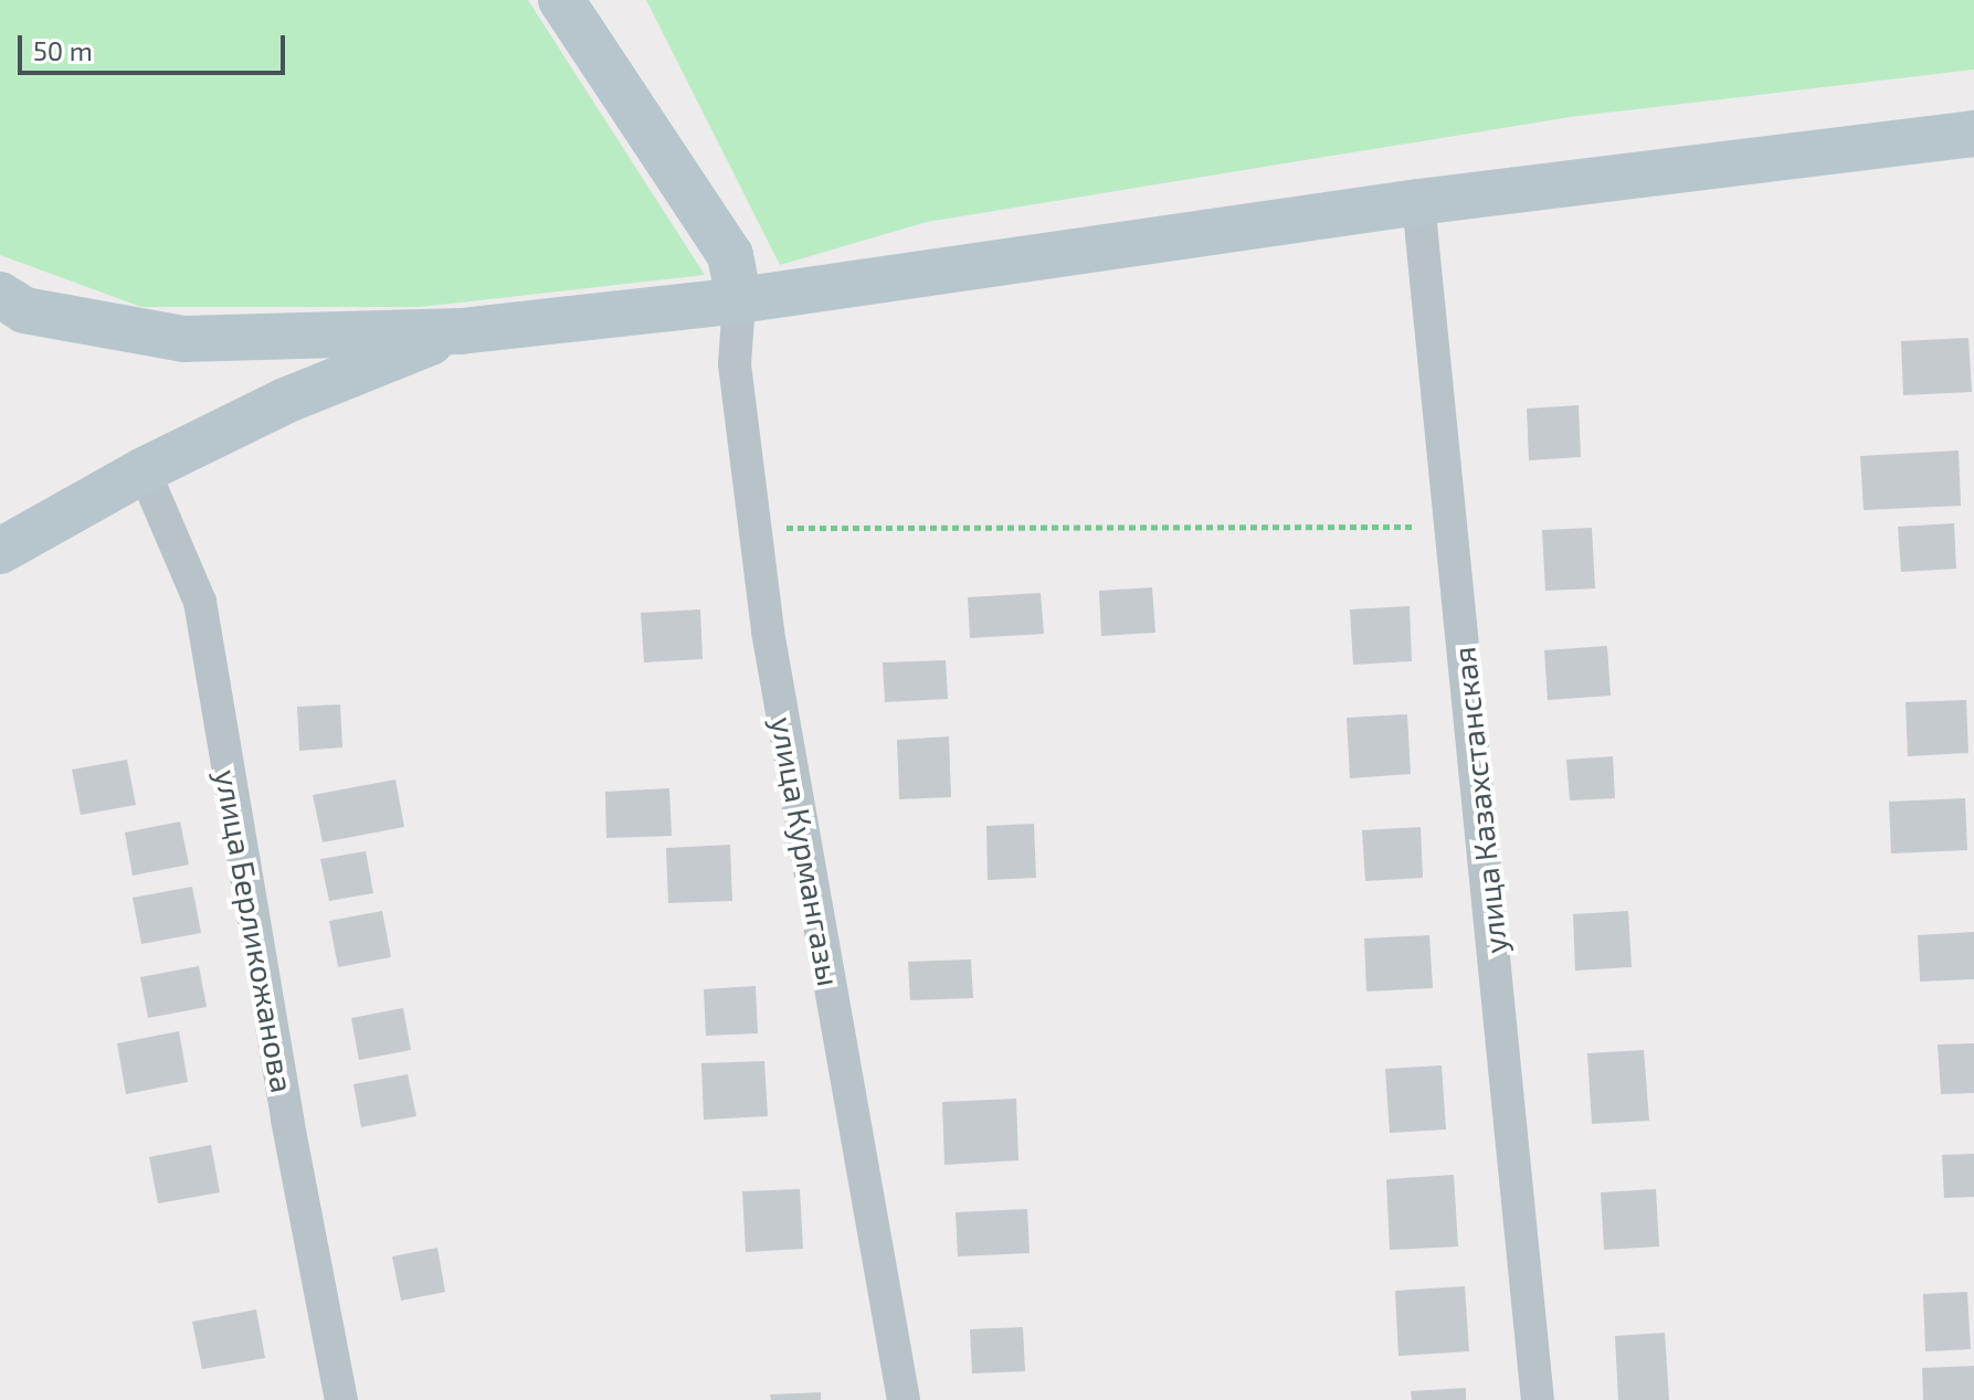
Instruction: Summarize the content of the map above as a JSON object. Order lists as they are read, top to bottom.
{
  "streets": {
    "street": ["улица Казахстанская", "улица Курмангазы", "улица Берликожанова"]
  },
  "scale_bar": "50 m"
}
